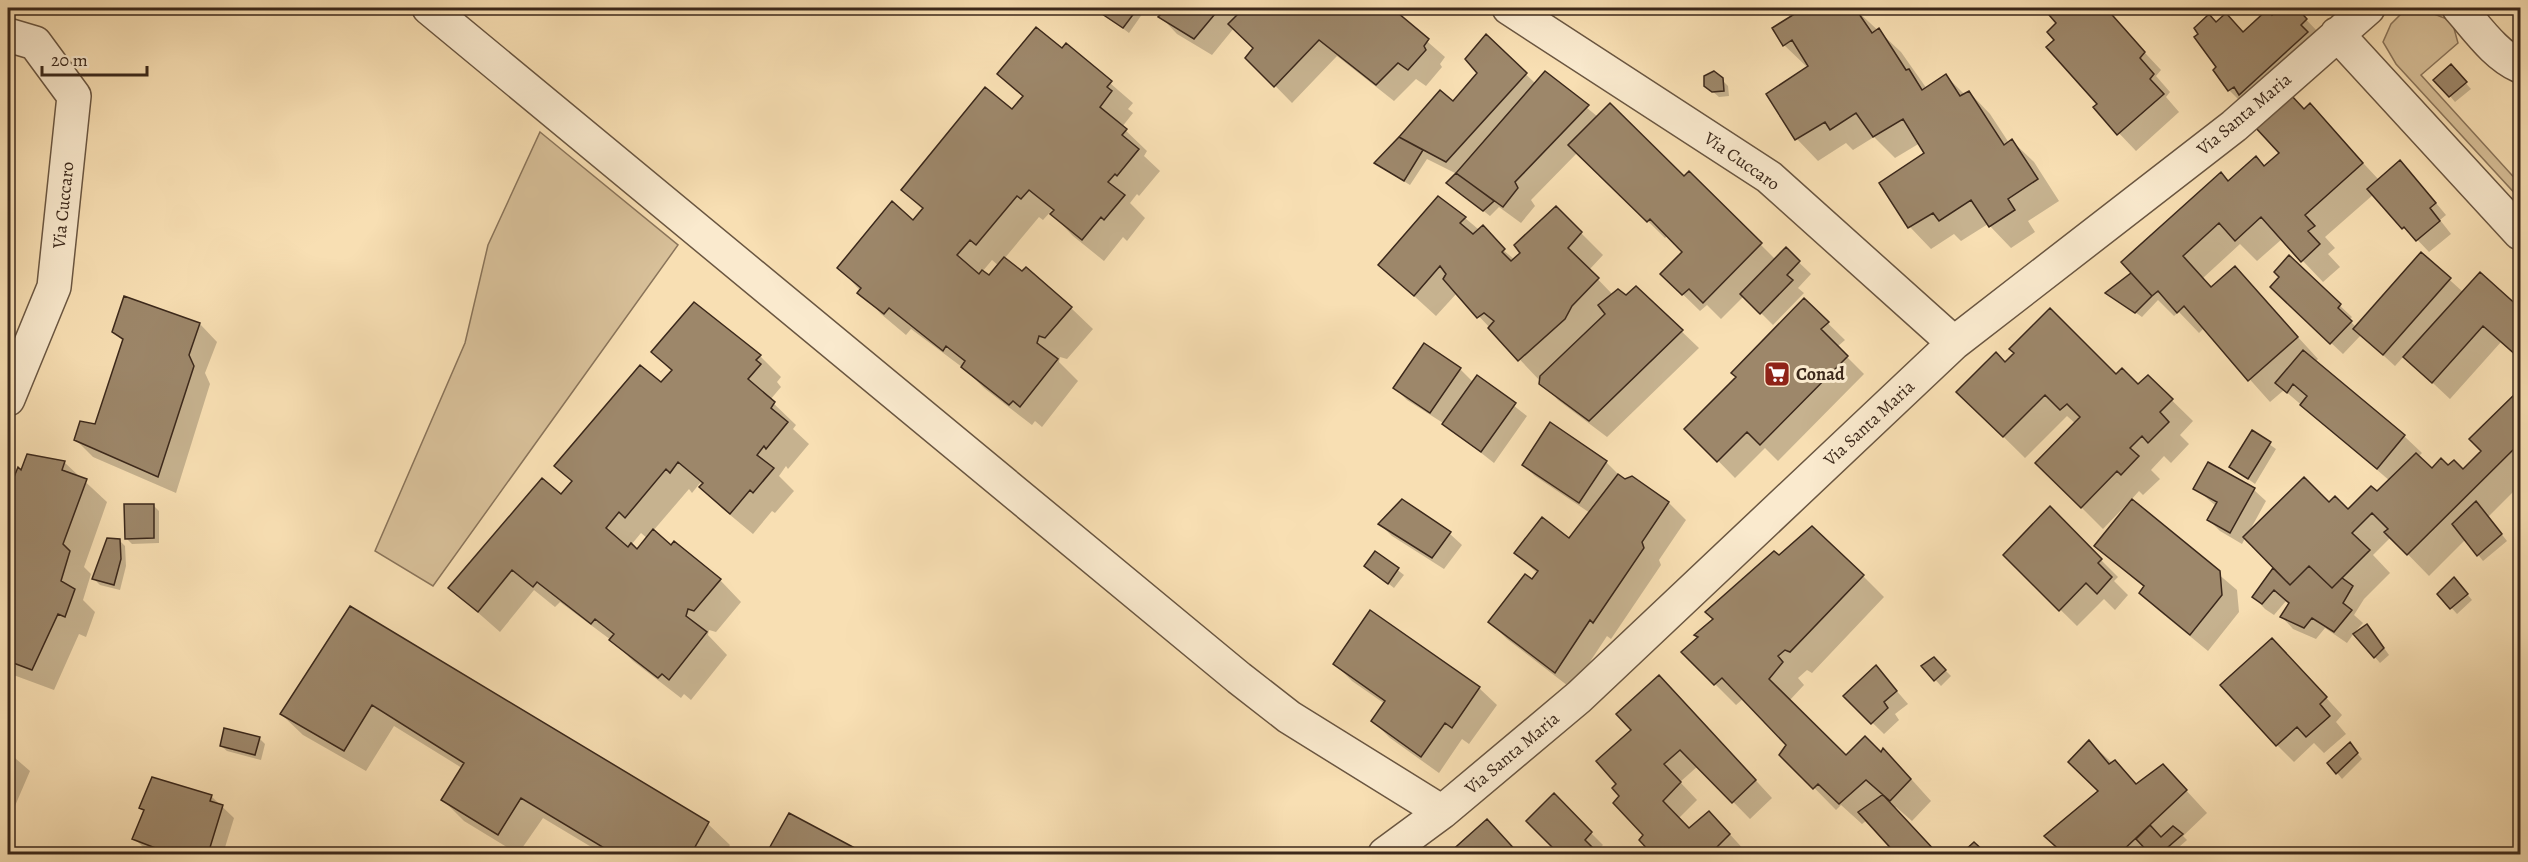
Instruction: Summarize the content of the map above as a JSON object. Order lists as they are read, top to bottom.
{
  "streets": {
    "street": ["Via Santa Maria", "Via Cuccaro"]
  },
  "crossings": [
    ["Via Santa Maria", "Via Cuccaro"]
  ],
  "places": {
    "supermarket": ["Conad"]
  },
  "scale_bar": "20 m"
}
